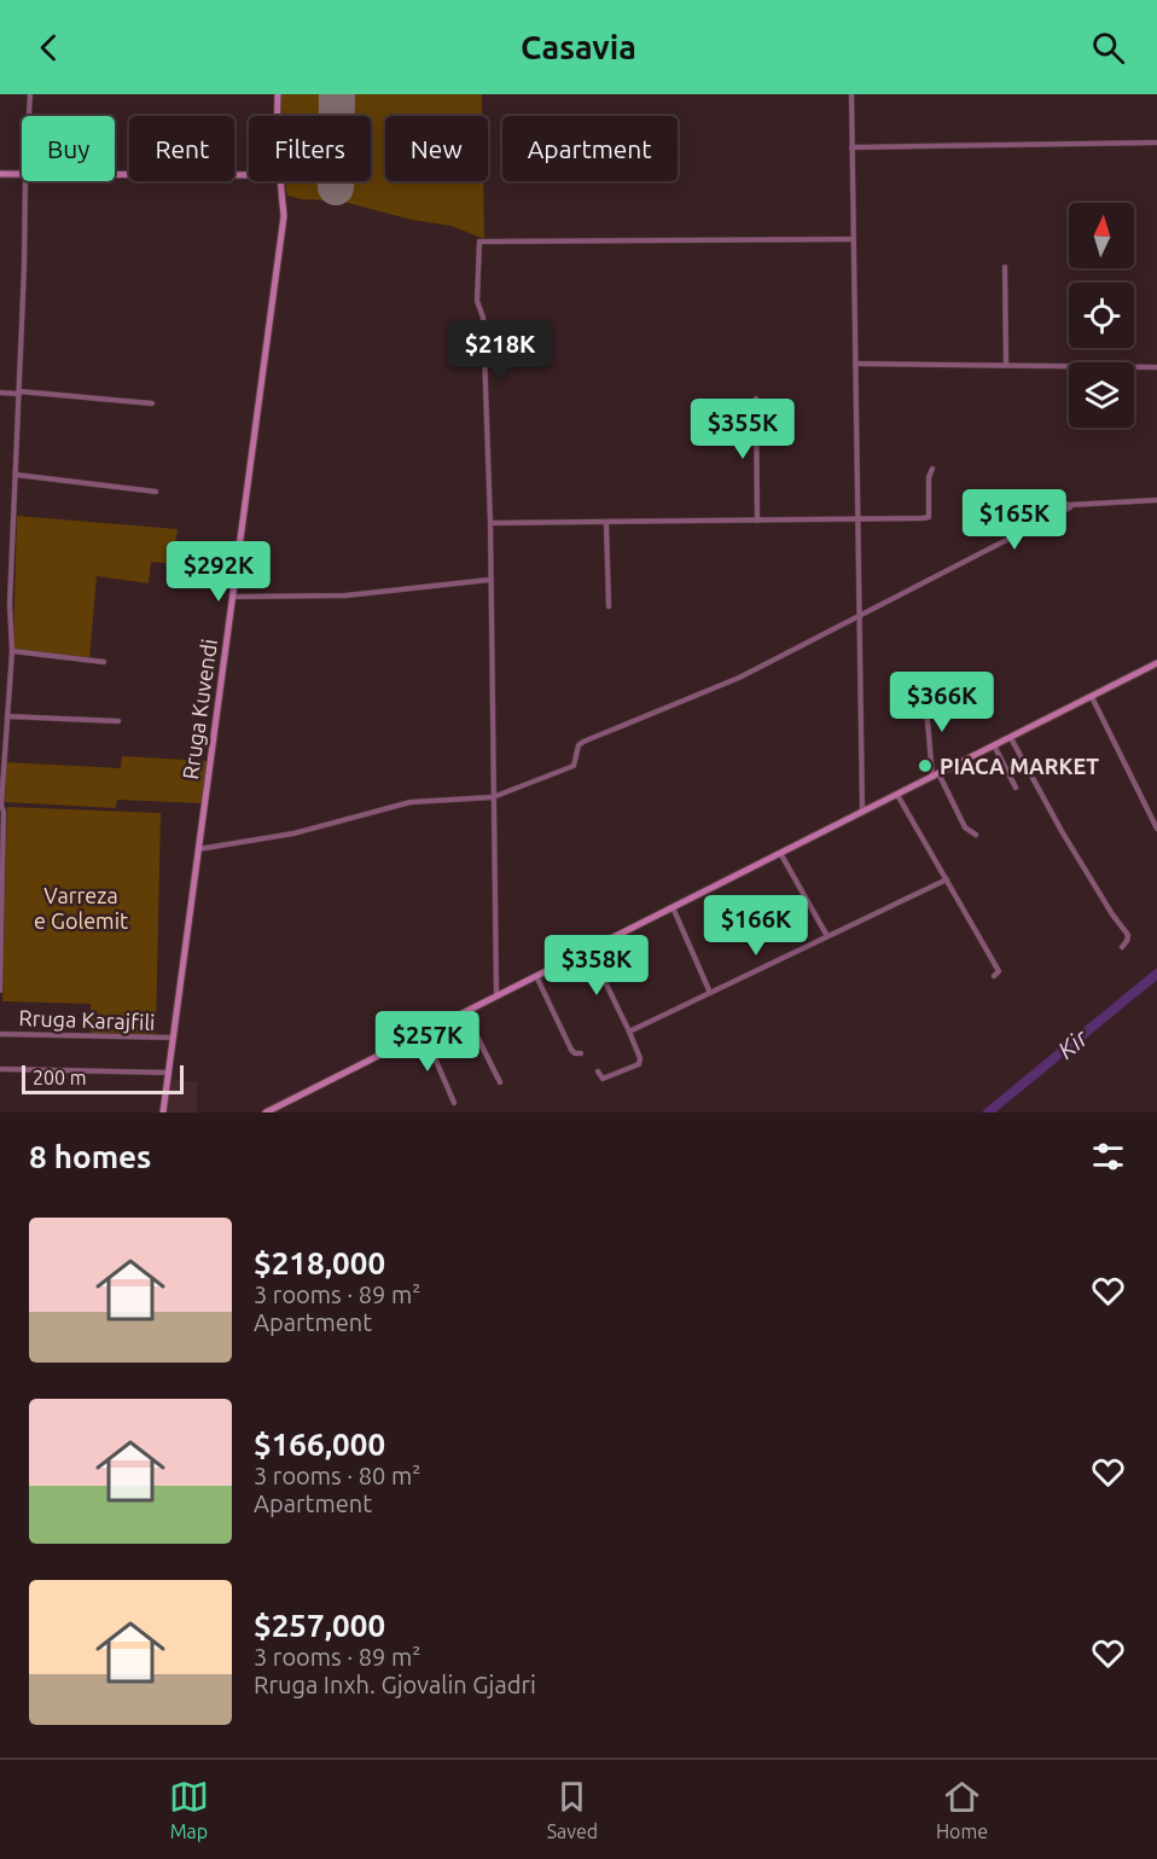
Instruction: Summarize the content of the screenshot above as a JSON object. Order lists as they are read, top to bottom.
{
  "streets": {
    "street": ["Rruga Kuvendi", "Rruga Karajfili"]
  },
  "crossings": [
    ["Rruga Kuvendi", "Rruga Karajfili"]
  ],
  "water": ["Kir"],
  "parks": ["Varreza e Golemit"],
  "places": ["PIACA MARKET"],
  "scale_bar": "200 m",
  "north": "top",
  "page": {
    "header": "Casavia",
    "chip": [
      "Buy",
      "Rent",
      "Filters",
      "New",
      "Apartment"
    ],
    "price": [
      "$218K",
      "$355K",
      "$165K",
      "$292K",
      "$366K",
      "$166K",
      "$358K",
      "$257K"
    ],
    "scale": "200 m",
    "heading": "8 homes",
    "list": [
      {
        "name": "$218,000",
        "note": "3 rooms · 89 m² · Apartment"
      },
      {
        "name": "$166,000",
        "note": "3 rooms · 80 m² · Apartment"
      },
      {
        "name": "$257,000",
        "note": "3 rooms · 89 m² · Rruga Inxh. Gjovalin Gjadri"
      }
    ],
    "tabs": ["Map", "Saved", "Home"]
  }
}
